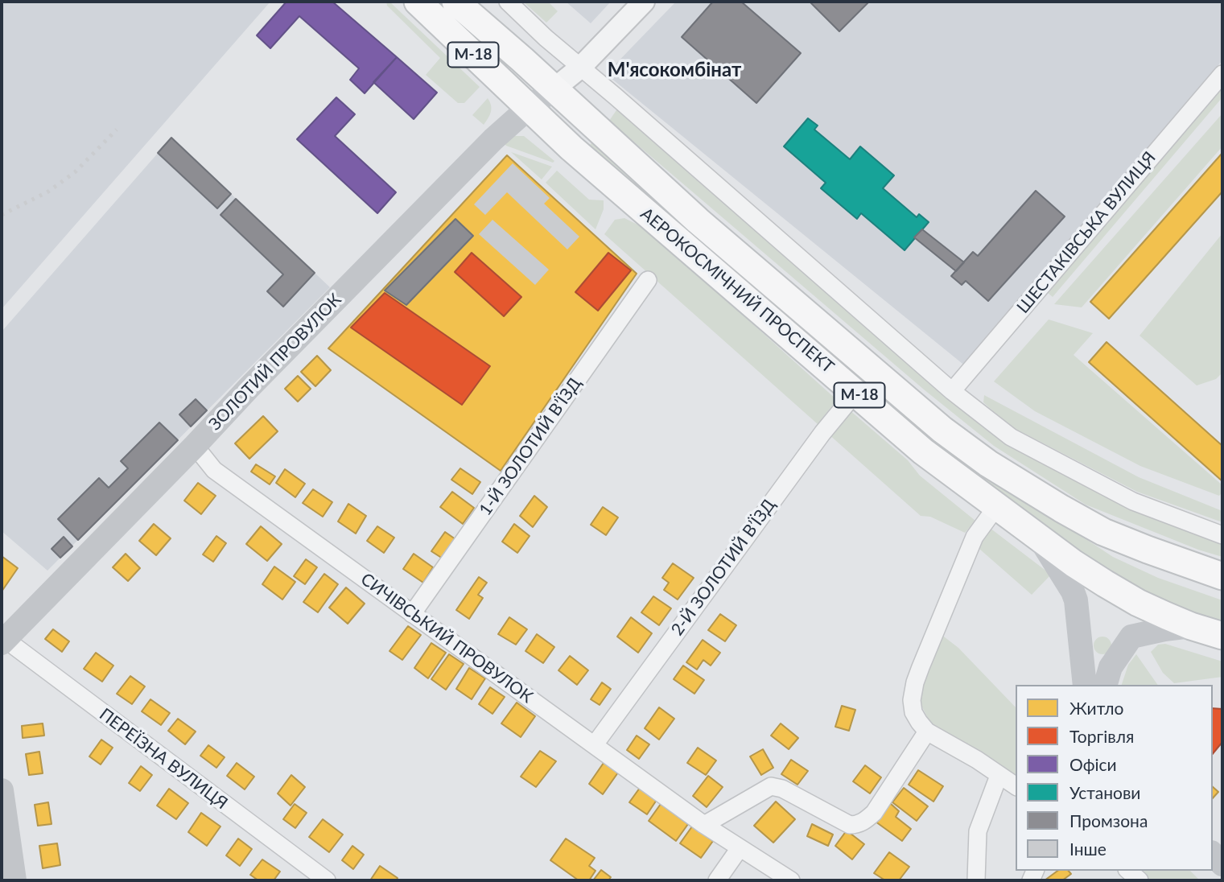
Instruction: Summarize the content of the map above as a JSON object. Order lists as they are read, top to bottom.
{
  "streets": {
    "main road": ["М-18", "АЕРОКОСМІЧНИЙ ПРОСПЕКТ", "ЗОЛОТИЙ ПРОВУЛОК"],
    "street": [
      "ШЕСТАКІВСЬКА ВУЛИЦЯ",
      "1-Й ЗОЛОТИЙ В’ЇЗД",
      "2-Й ЗОЛОТИЙ В’ЇЗД",
      "СИЧІВСЬКИЙ ПРОВУЛОК",
      "ПЕРЕЇЗНА ВУЛИЦЯ"
    ]
  },
  "crossings": [
    ["АЕРОКОСМІЧНИЙ ПРОСПЕКТ", "ЗОЛОТИЙ ПРОВУЛОК"],
    ["АЕРОКОСМІЧНИЙ ПРОСПЕКТ", "2-Й ЗОЛОТИЙ В’ЇЗД"],
    ["ЗОЛОТИЙ ПРОВУЛОК", "СИЧІВСЬКИЙ ПРОВУЛОК"],
    ["ЗОЛОТИЙ ПРОВУЛОК", "ПЕРЕЇЗНА ВУЛИЦЯ"],
    ["1-Й ЗОЛОТИЙ В’ЇЗД", "СИЧІВСЬКИЙ ПРОВУЛОК"],
    ["2-Й ЗОЛОТИЙ В’ЇЗД", "СИЧІВСЬКИЙ ПРОВУЛОК"]
  ],
  "districts": ["М'ясокомбінат"],
  "legend": [
    "Житло",
    "Торгівля",
    "Офіси",
    "Установи",
    "Промзона",
    "Інше"
  ]
}
